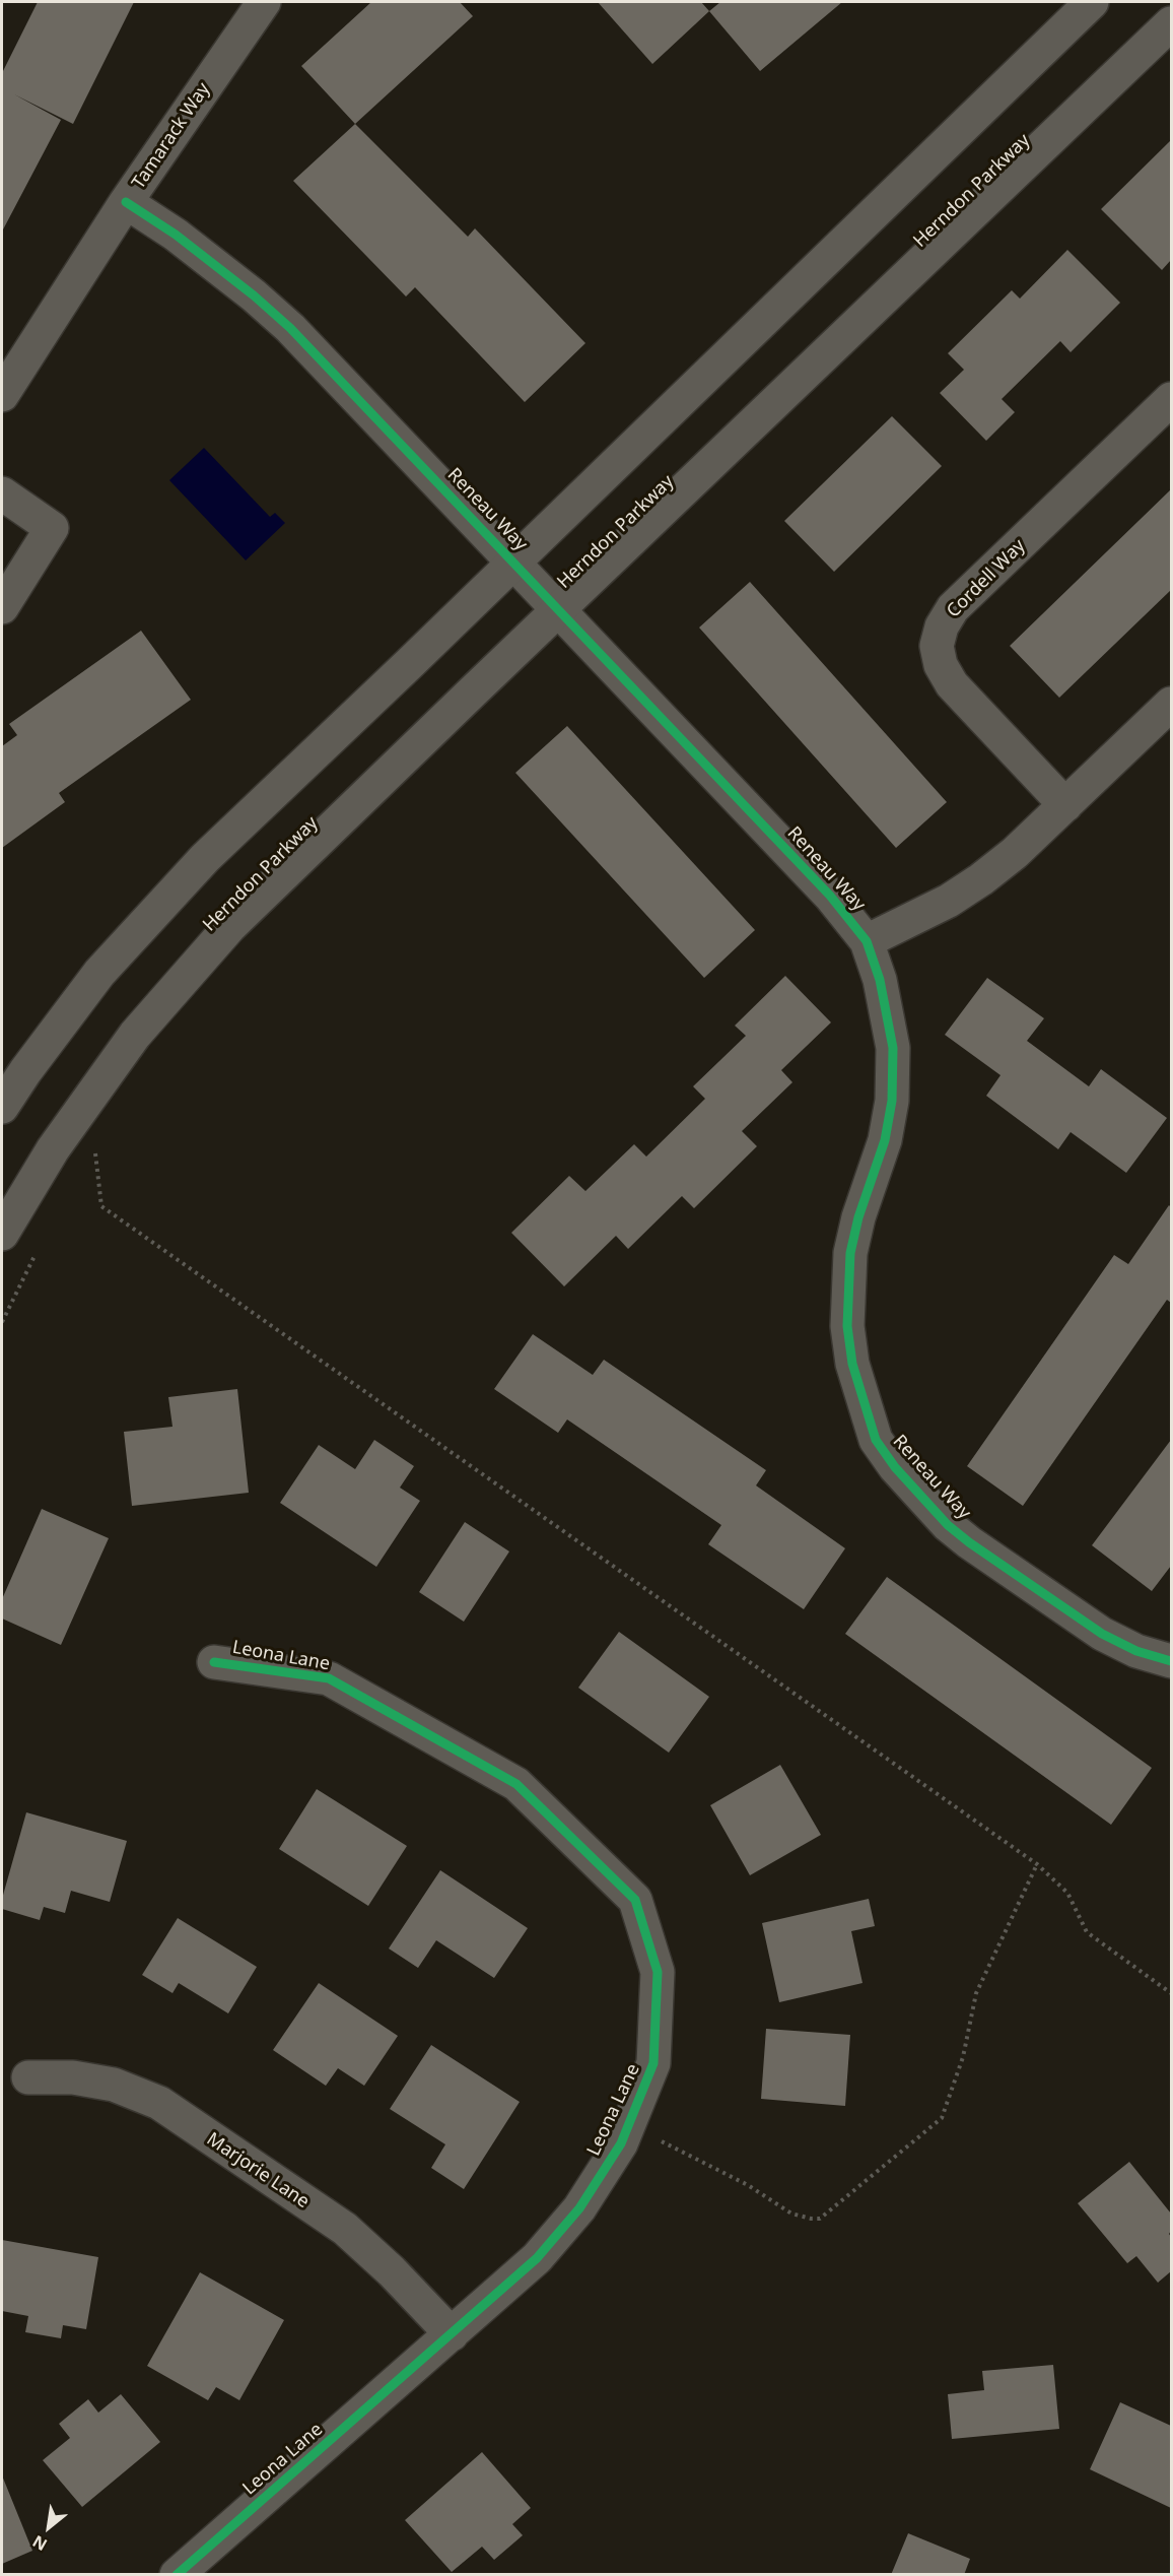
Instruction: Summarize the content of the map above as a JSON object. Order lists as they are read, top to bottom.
{
  "streets": {
    "street": [
      "Tamarack Way",
      "Herndon Parkway",
      "Reneau Way",
      "Cordell Way",
      "Leona Lane",
      "Marjorie Lane"
    ]
  },
  "crossings": [
    ["Tamarack Way", "Reneau Way"],
    ["Herndon Parkway", "Reneau Way"],
    ["Leona Lane", "Marjorie Lane"]
  ],
  "north": "bottom left"
}
